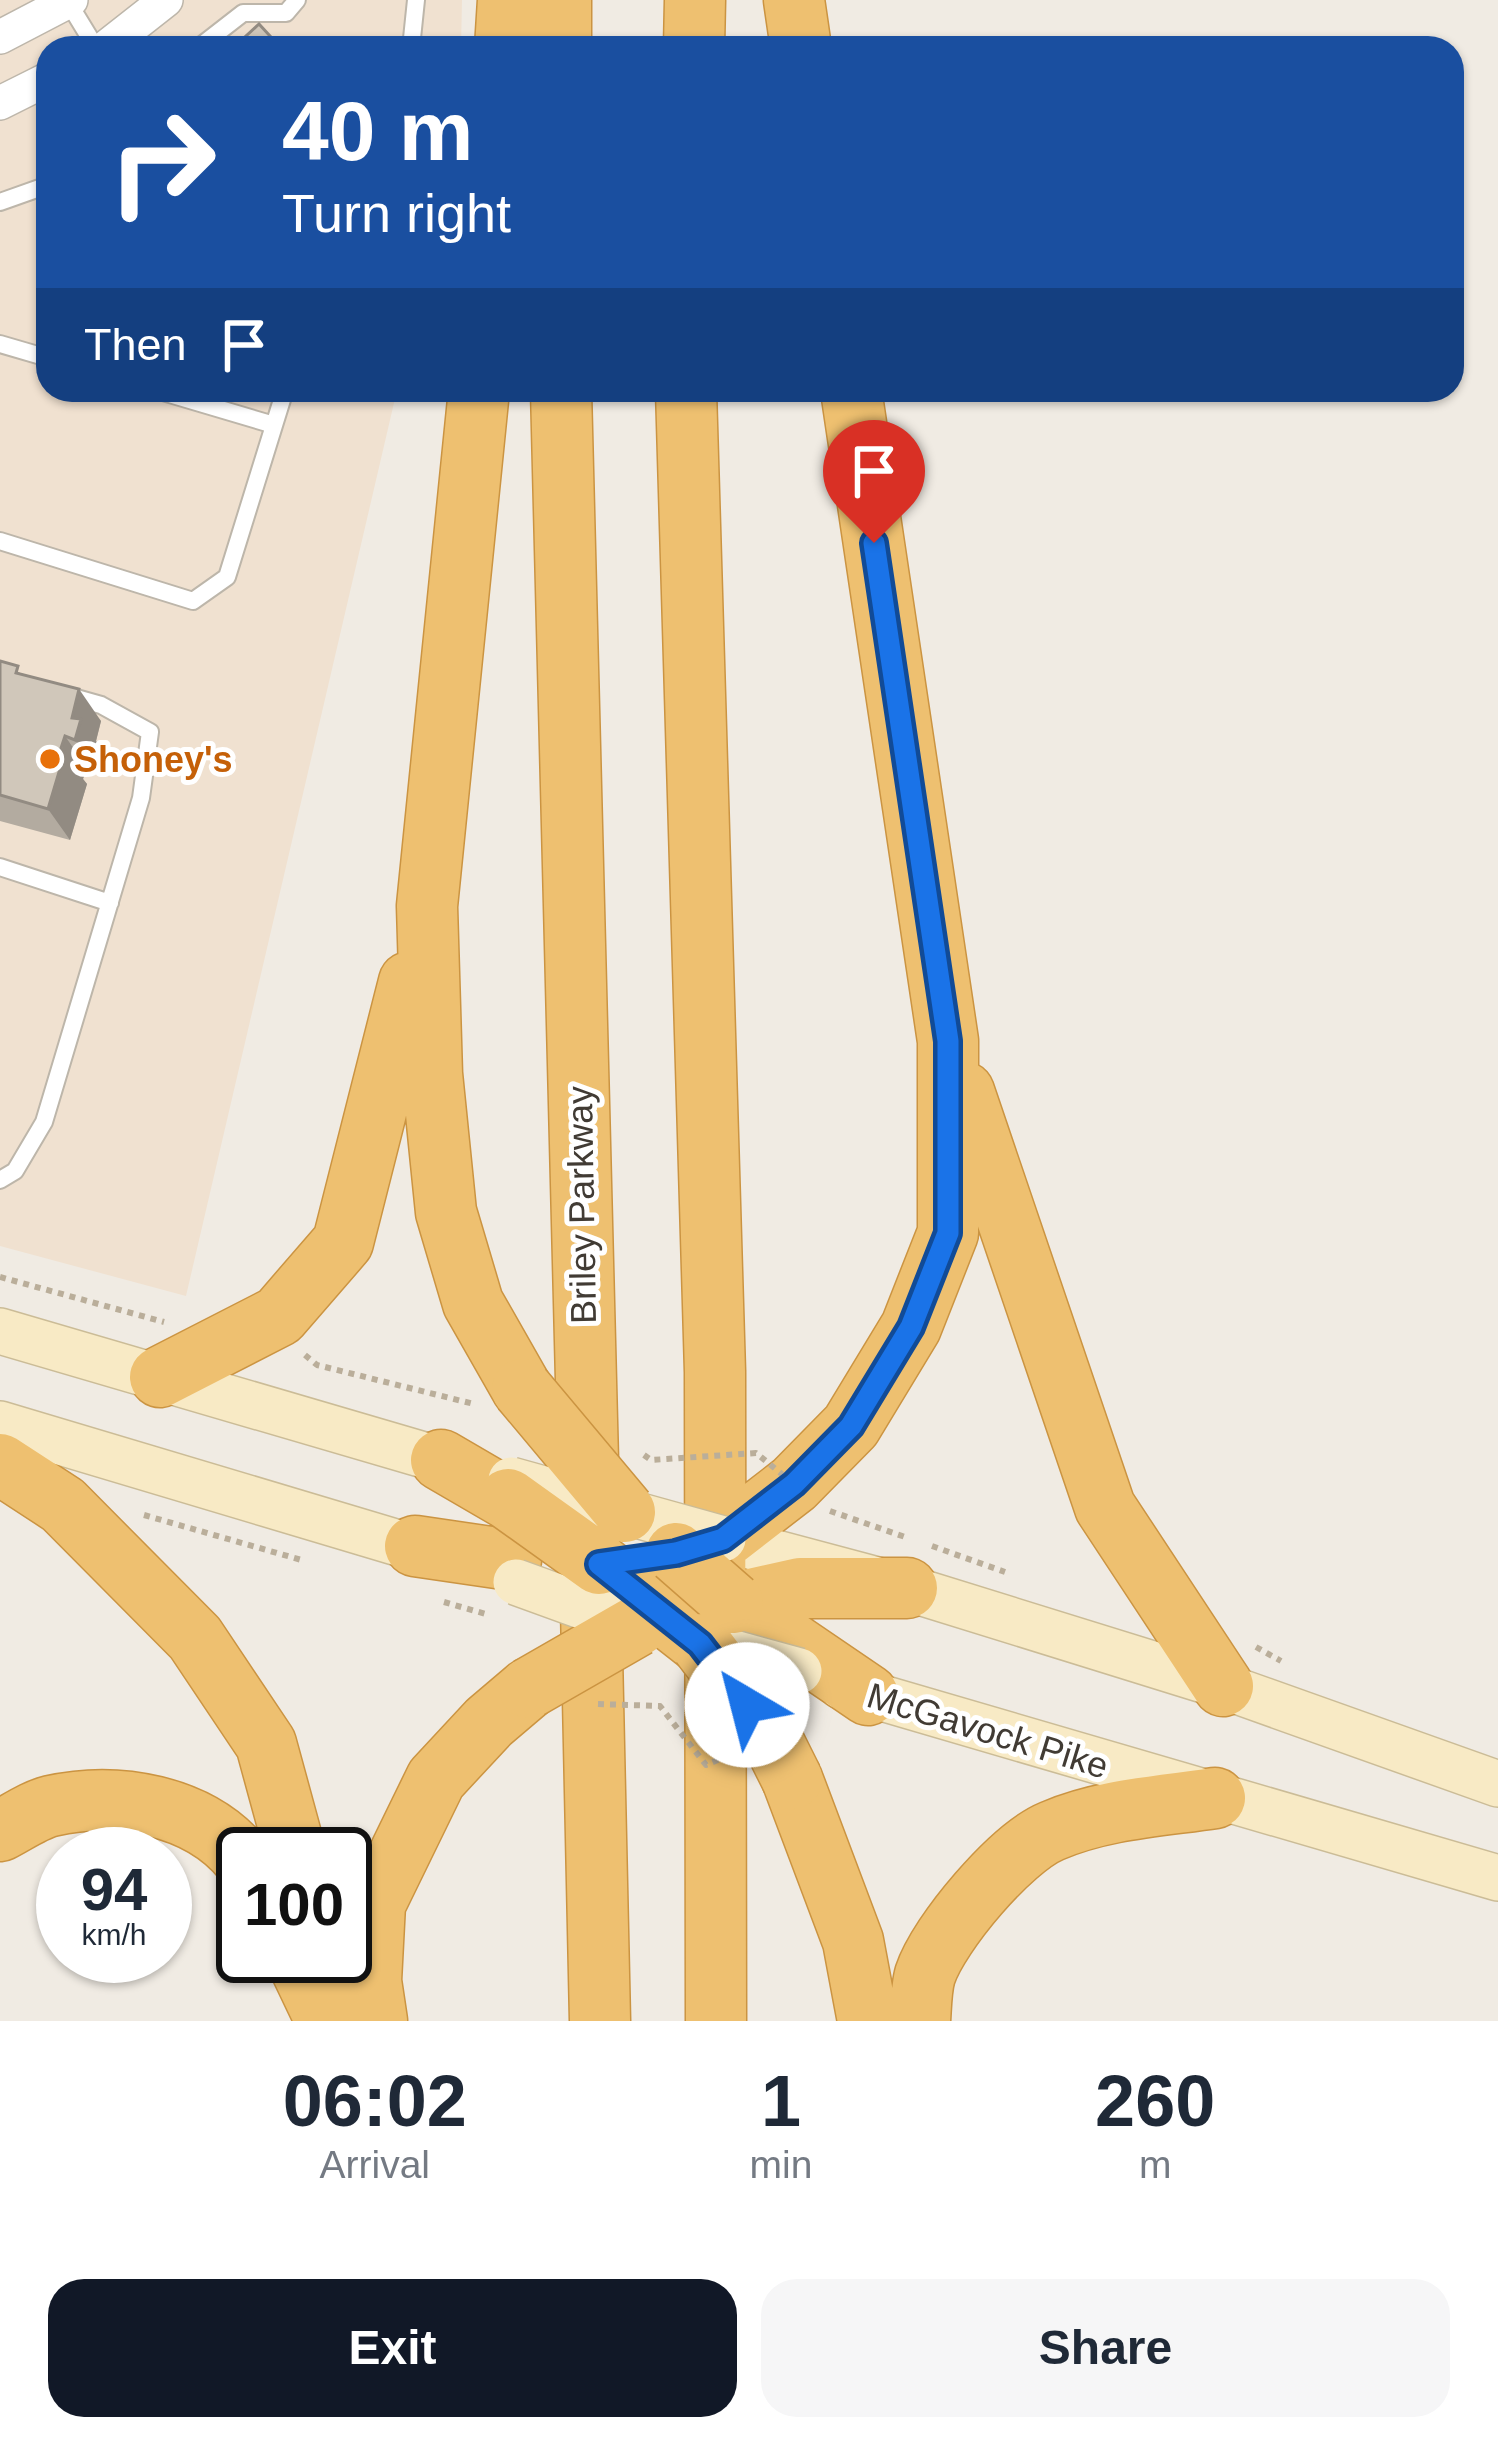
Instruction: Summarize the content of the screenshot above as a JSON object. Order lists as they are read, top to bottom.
{
  "streets": {
    "highway": ["Briley Parkway"],
    "main road": ["McGavock Pike"]
  },
  "places": ["Shoney's"],
  "page": {
    "turn": ["40 m", "Turn right"],
    "then": "Then",
    "speed": "94 km/h",
    "limit": "100",
    "eta": [
      "06:02",
      "Arrival",
      "1",
      "min",
      "260",
      "m"
    ],
    "buttons": ["Exit", "Share"]
  }
}
